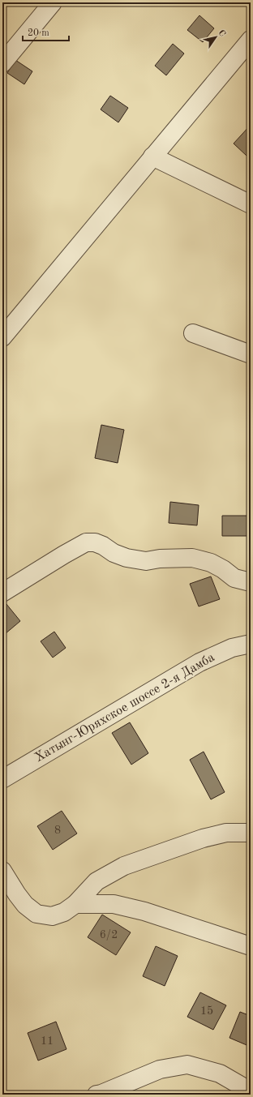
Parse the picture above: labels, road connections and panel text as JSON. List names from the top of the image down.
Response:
{
  "streets": {
    "street": ["Хатынг-Юряхское шоссе 2-я Дамба"]
  },
  "house_numbers": [
    "8",
    "6/2",
    "15",
    "11"
  ],
  "scale_bar": "20 m",
  "north": "top right"
}
